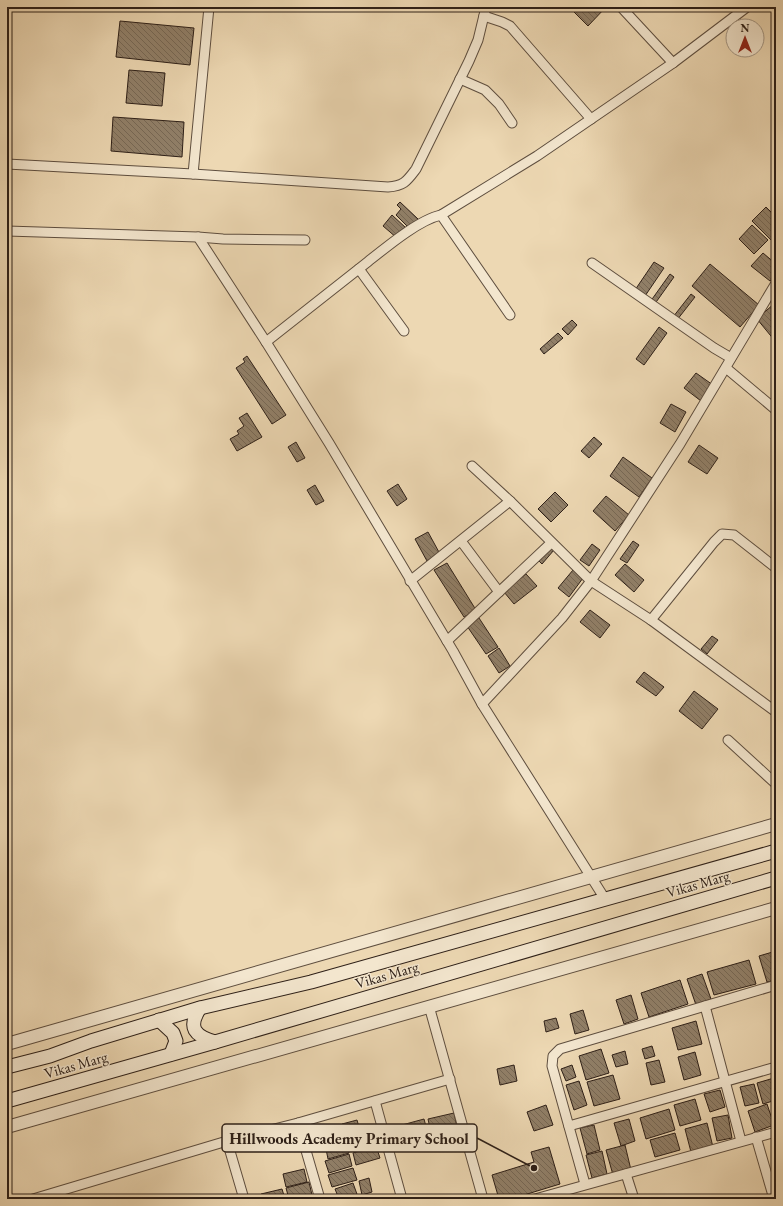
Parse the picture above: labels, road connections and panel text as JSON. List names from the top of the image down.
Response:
{
  "streets": {
    "main road": ["Vikas Marg"]
  },
  "places": ["Hillwoods Academy Primary School"],
  "north": "top"
}
